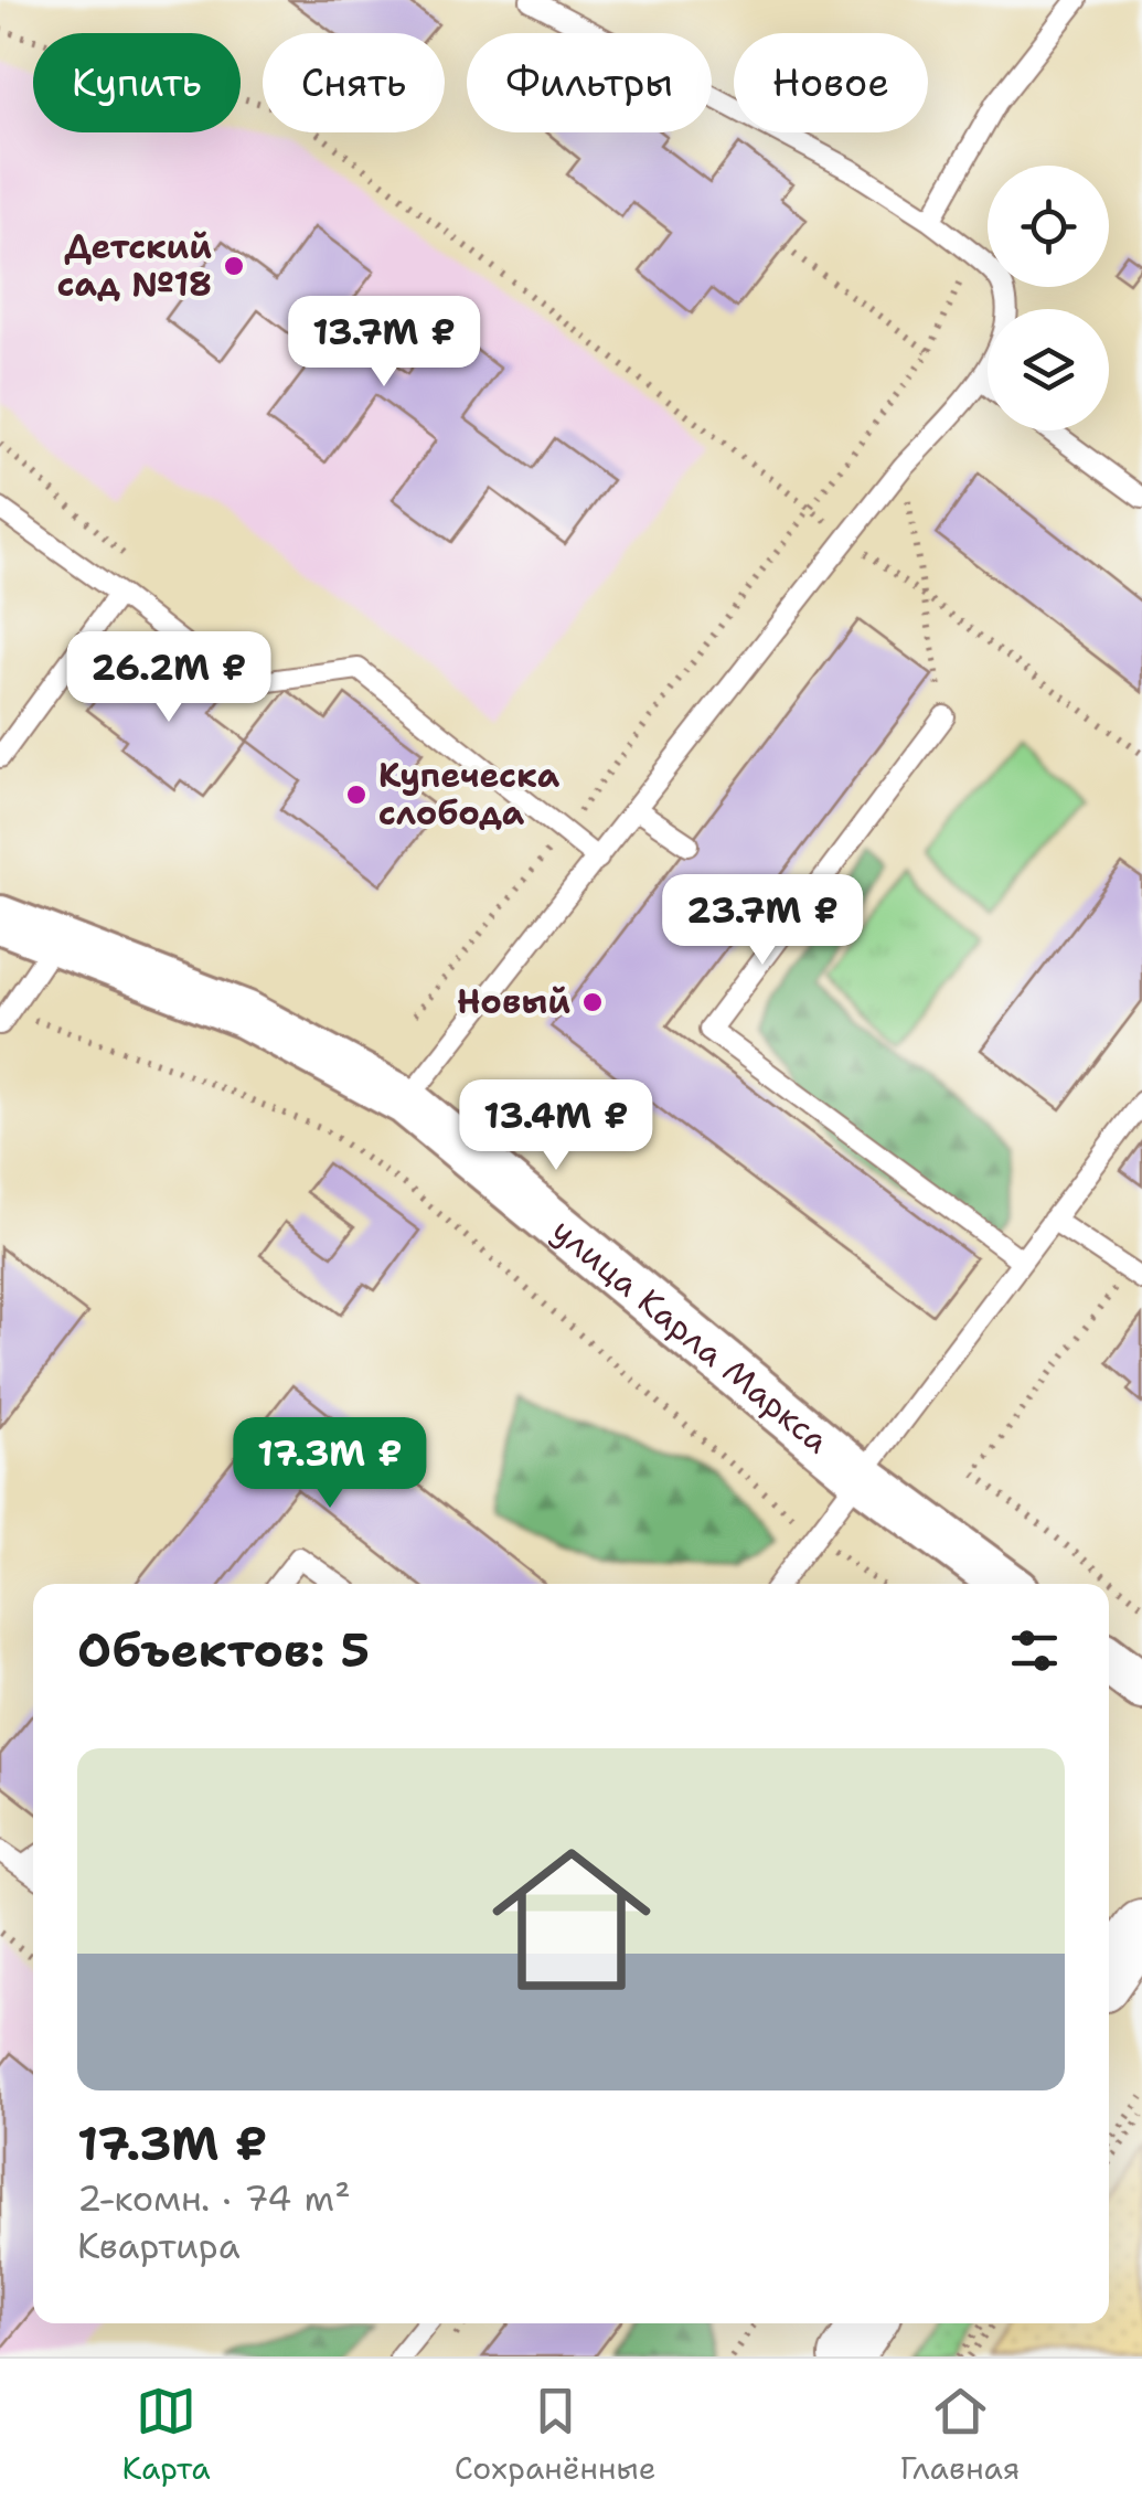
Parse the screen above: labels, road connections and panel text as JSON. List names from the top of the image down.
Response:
{
  "streets": {
    "street": ["улица Карла Маркса"]
  },
  "places": ["Детский сад №18", "Купеческа слобода", "Новый"],
  "page": {
    "chip": [
      "Купить",
      "Снять",
      "Фильтры",
      "Новое"
    ],
    "price": [
      "13.7M ₽",
      "26.2M ₽",
      "23.7M ₽",
      "13.4M ₽",
      "17.3M ₽"
    ],
    "heading": "Объектов: 5",
    "list": [
      {
        "name": "17.3M ₽",
        "note": "2-комн. · 74 m² · Квартира"
      }
    ],
    "tabs": ["Карта", "Сохранённые", "Главная"]
  }
}
